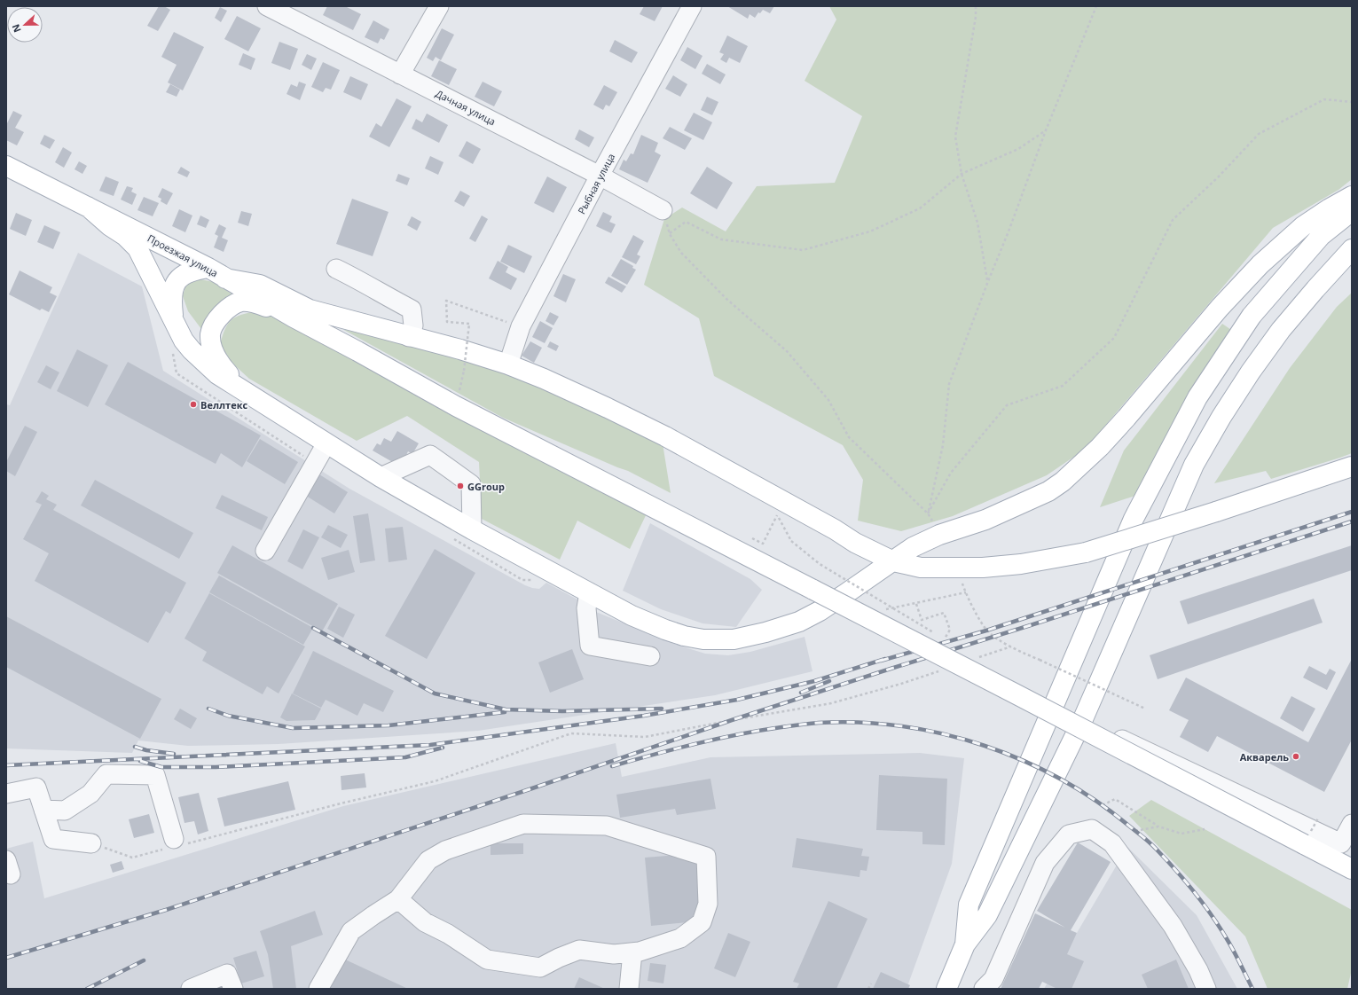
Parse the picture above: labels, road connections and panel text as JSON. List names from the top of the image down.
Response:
{
  "streets": {
    "main road": ["Проезжая улица"],
    "street": ["Дачная улица", "Рыбная улица"]
  },
  "crossings": [
    ["Дачная улица", "Рыбная улица"]
  ],
  "places": ["Веллтекс", "GGroup", "Акварель"],
  "north": "left"
}
